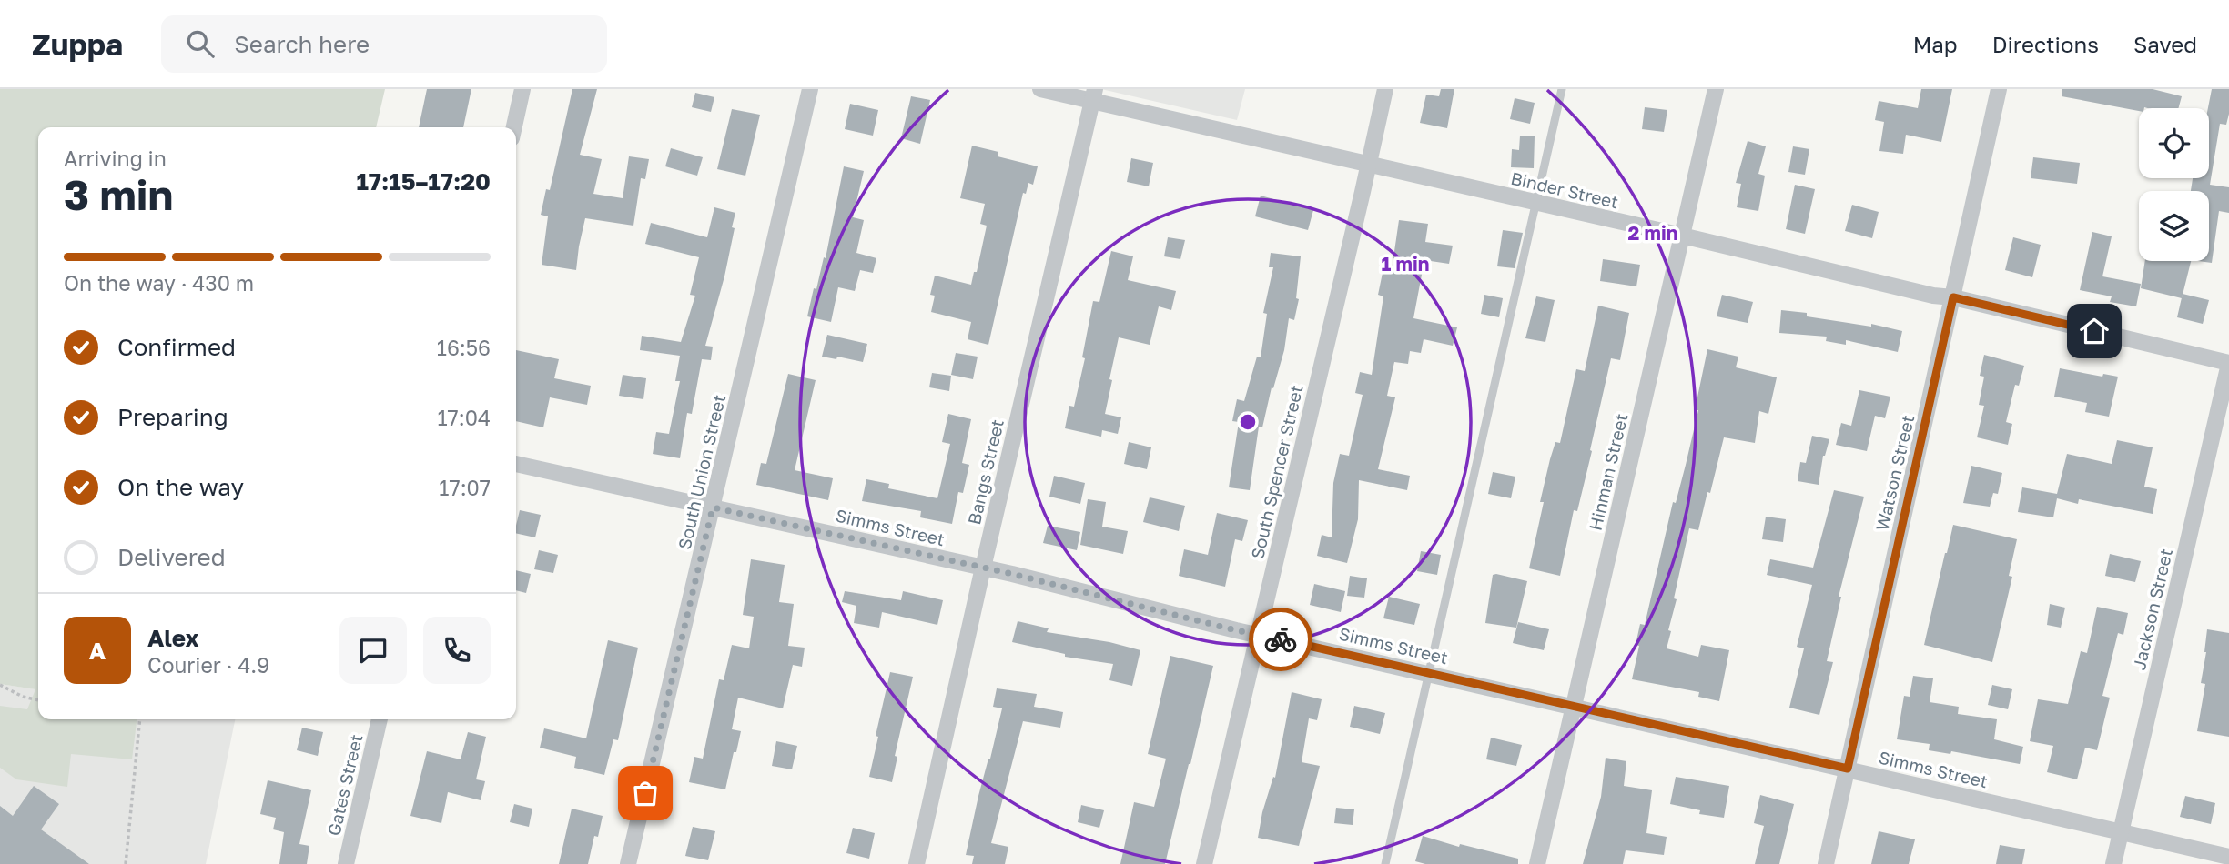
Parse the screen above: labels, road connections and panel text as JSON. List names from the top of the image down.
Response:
{
  "streets": {
    "street": [
      "Binder Street",
      "South Union Street",
      "Bangs Street",
      "South Spencer Street",
      "Hinman Street",
      "Watson Street",
      "Simms Street",
      "Jackson Street",
      "Gates Street"
    ]
  },
  "crossings": [
    ["Binder Street", "Bangs Street"],
    ["Binder Street", "South Spencer Street"],
    ["Binder Street", "Hinman Street"],
    ["Binder Street", "Watson Street"],
    ["Binder Street", "Jackson Street"],
    ["South Union Street", "Simms Street"],
    ["Bangs Street", "Simms Street"],
    ["South Spencer Street", "Simms Street"],
    ["Hinman Street", "Simms Street"],
    ["Watson Street", "Simms Street"],
    ["Simms Street", "Jackson Street"]
  ],
  "page": {
    "header": "Zuppa",
    "search": "Search here",
    "nav": ["Map", "Directions", "Saved"],
    "heading": ["3 min", "Arriving in", "17:15–17:20"],
    "panel": ["Alex", "Courier · 4.9"],
    "bar": "On the way · 430 m",
    "list": [
      ["Confirmed", "16:56"],
      ["Preparing", "17:04"],
      ["On the way", "17:07"],
      "Delivered"
    ],
    "round": "A"
  },
  "rings": ["2 min", "1 min"]
}
